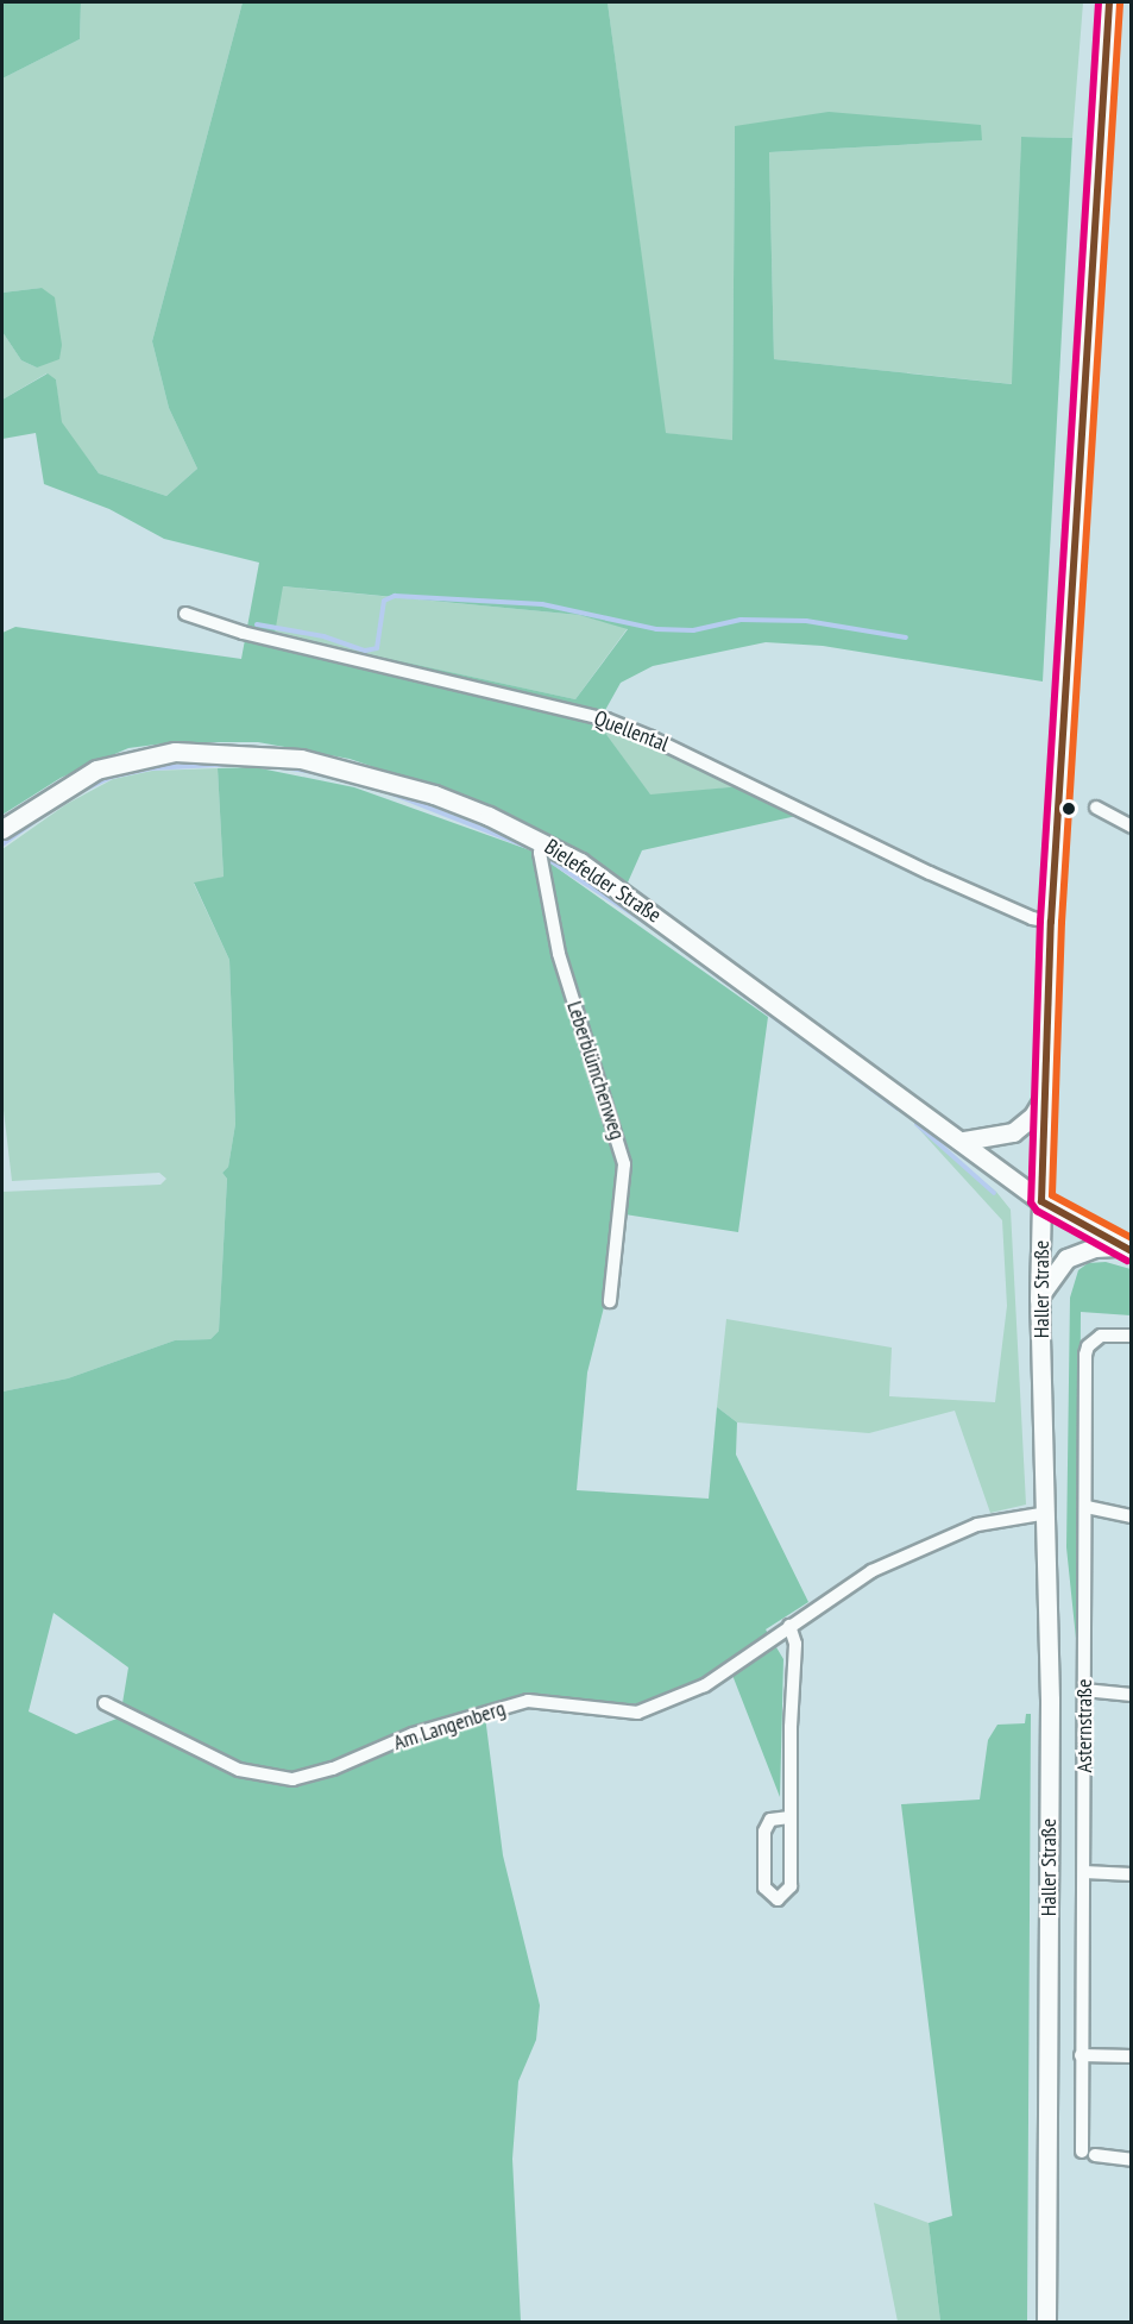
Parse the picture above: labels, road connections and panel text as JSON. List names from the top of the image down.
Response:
{
  "streets": {
    "main road": ["Bielefelder Straße", "Haller Straße"],
    "street": [
      "Quellental",
      "Leberblümchenweg",
      "Am Langenberg",
      "Asternstraße"
    ]
  },
  "crossings": [
    ["Quellental", "Haller Straße"],
    ["Bielefelder Straße", "Leberblümchenweg"],
    ["Bielefelder Straße", "Haller Straße"],
    ["Haller Straße", "Am Langenberg"]
  ]
}
